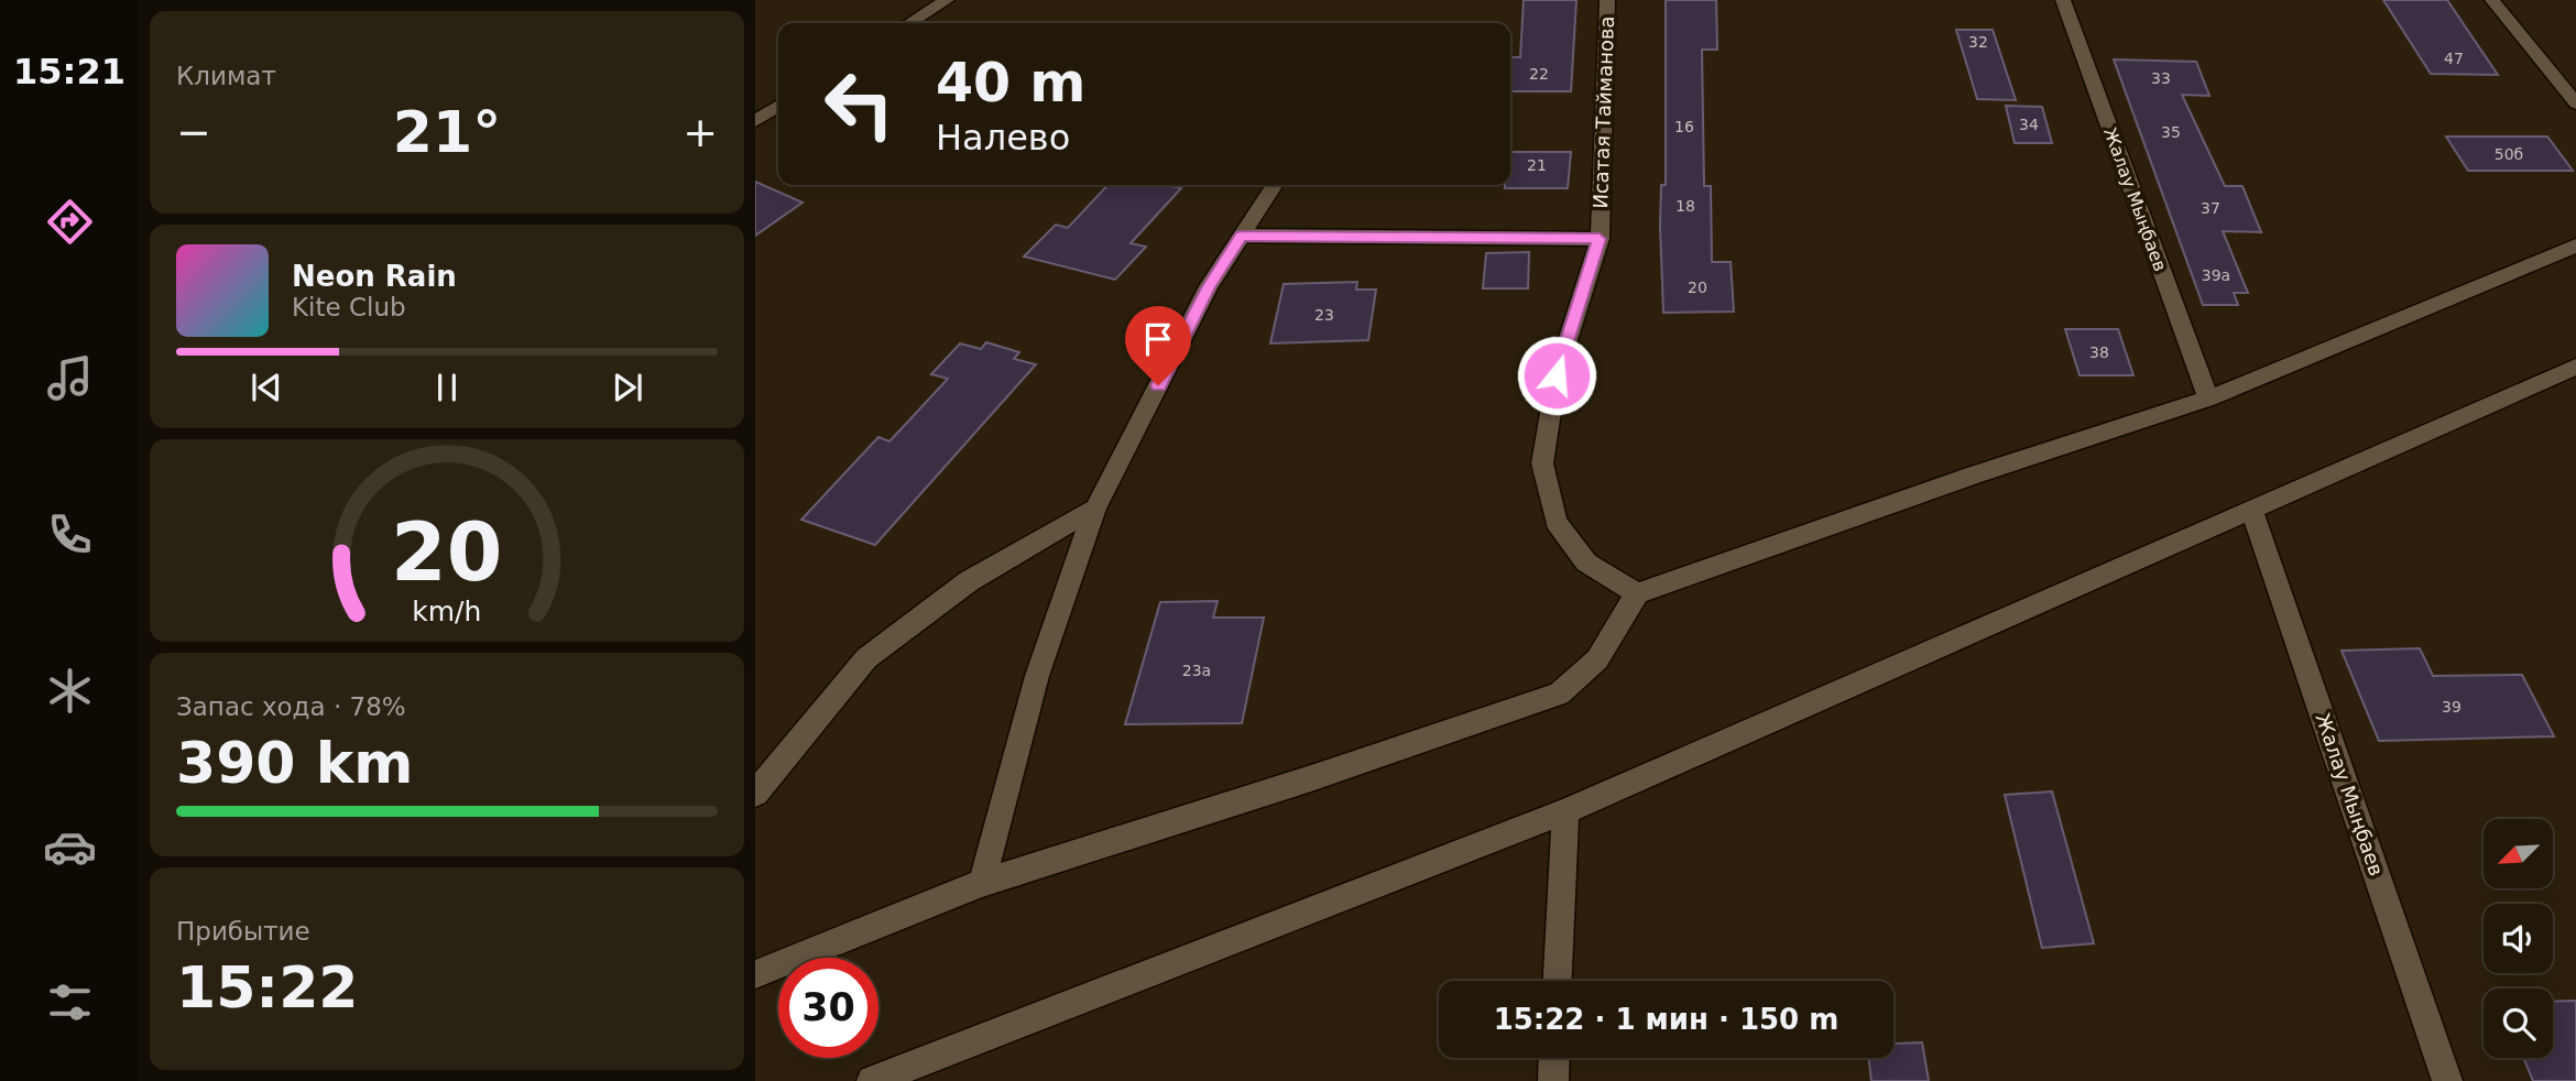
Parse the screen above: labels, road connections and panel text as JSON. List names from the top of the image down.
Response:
{
  "streets": {
    "street": ["Исатая Тайманова", "Жалау Мыңбаев"]
  },
  "house_numbers": [
    "32",
    "47",
    "22",
    "33",
    "34",
    "16",
    "35",
    "50б",
    "21",
    "18",
    "37",
    "39а",
    "20",
    "23",
    "38",
    "23а",
    "39"
  ],
  "north": "bottom left",
  "page": {
    "tabs": "15:21",
    "tile": [
      "Климат",
      ["Запас хода · 78%", "390 km"],
      ["Прибытие", "15:22"]
    ],
    "turn": ["40 m", "Налево"],
    "heat": ["−", "21°", "+"],
    "song": ["Neon Rain", "Kite Club"],
    "limit": "30",
    "trip": "15:22 · 1 мин · 150 m",
    "gauge": ["20", "km/h"]
  }
}
